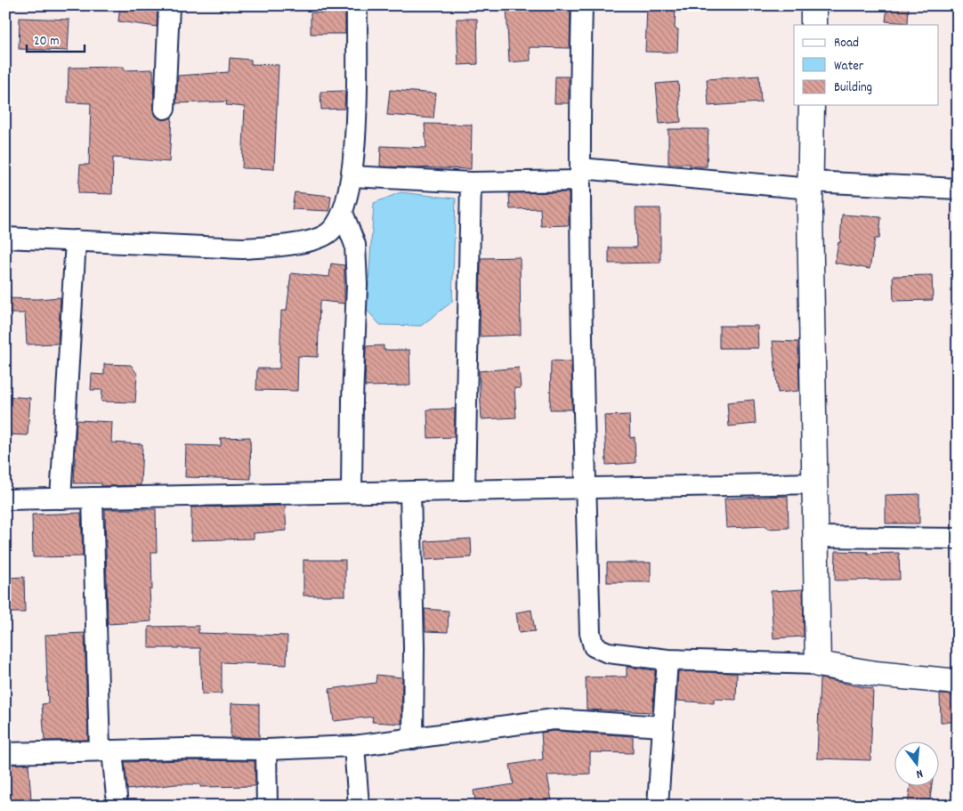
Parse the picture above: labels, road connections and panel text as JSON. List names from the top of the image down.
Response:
{
  "legend": ["Road", "Water", "Building"],
  "scale_bar": "20 m",
  "north": "bottom"
}
